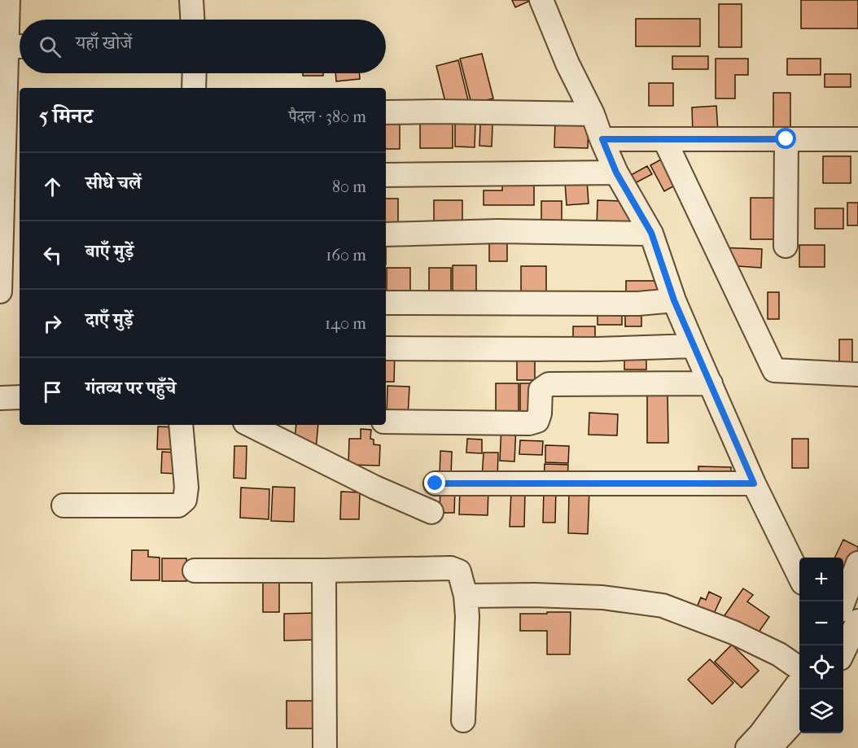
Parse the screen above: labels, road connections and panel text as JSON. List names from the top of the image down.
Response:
{
  "page": {
    "search": "यहाँ खोजें",
    "heading": ["5 मिनट", "पैदल · 380 m"],
    "list": [
      ["सीधे चलें", "80 m"],
      ["बाएँ मुड़ें", "160 m"],
      ["दाएँ मुड़ें", "140 m"],
      "गंतव्य पर पहुँचे"
    ],
    "map_buttons": ["+", "−"]
  }
}
